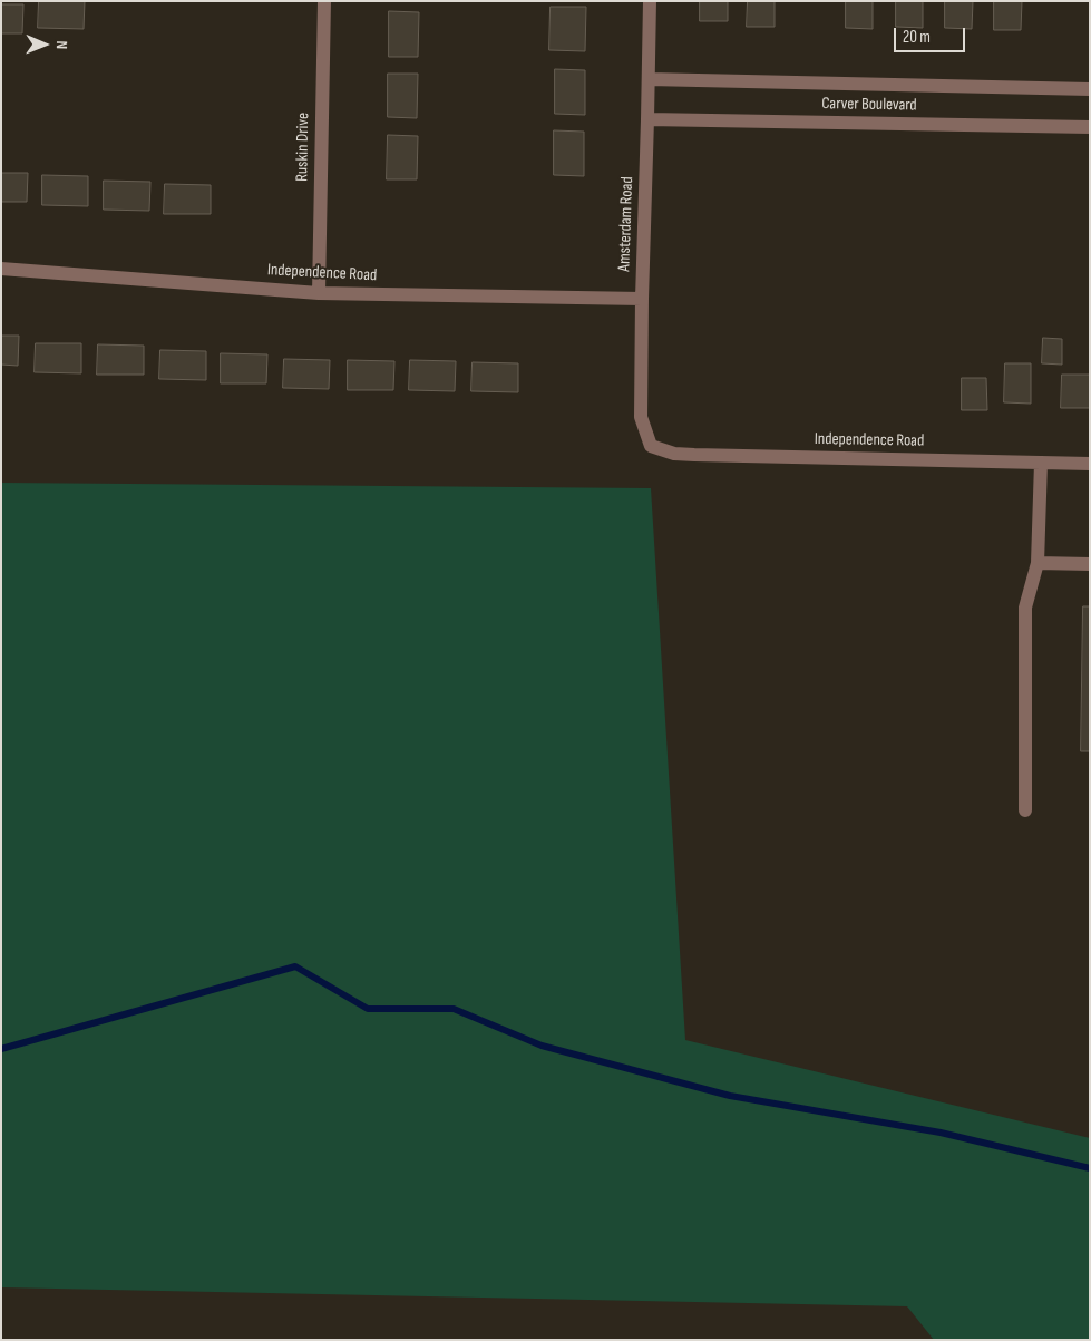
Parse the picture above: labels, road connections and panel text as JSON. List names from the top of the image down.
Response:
{
  "streets": {
    "street": [
      "Carver Boulevard",
      "Ruskin Drive",
      "Amsterdam Road",
      "Independence Road"
    ]
  },
  "crossings": [
    ["Carver Boulevard", "Amsterdam Road"],
    ["Ruskin Drive", "Independence Road"],
    ["Amsterdam Road", "Independence Road"]
  ],
  "scale_bar": "20 m",
  "north": "right"
}
